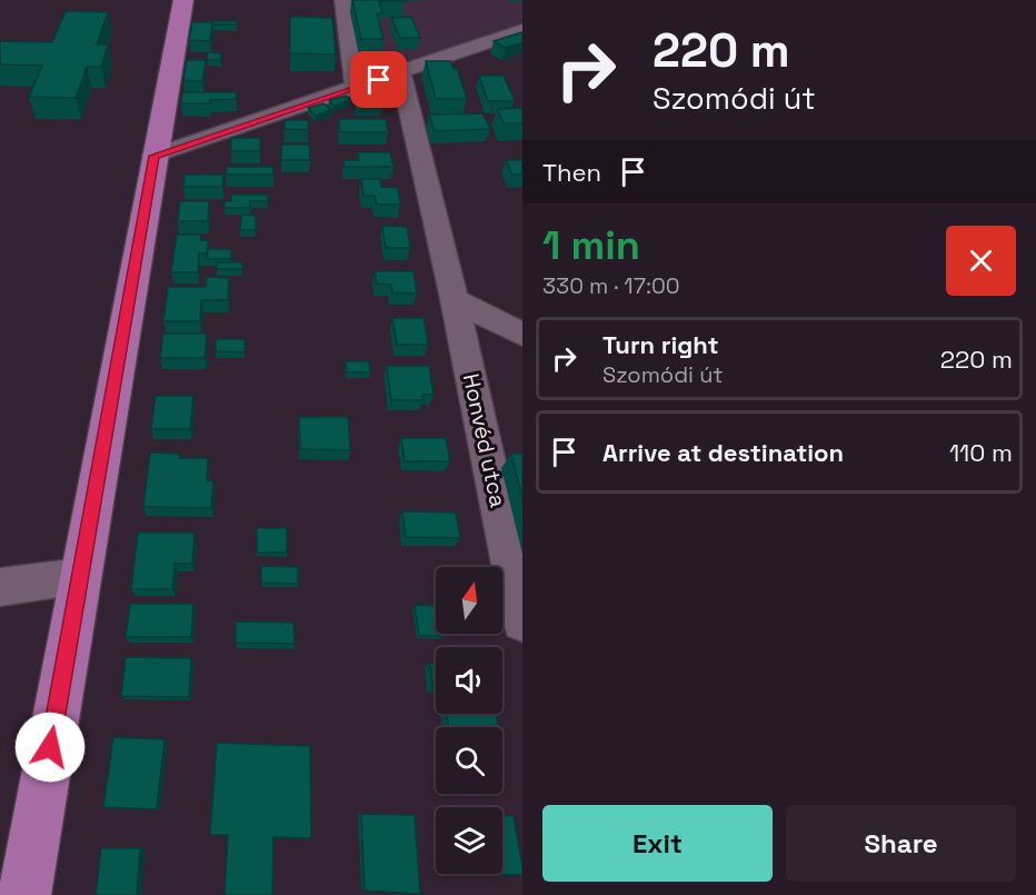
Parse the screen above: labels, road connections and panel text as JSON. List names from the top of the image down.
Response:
{
  "streets": {
    "street": ["Honvéd utca"]
  },
  "north": "top",
  "page": {
    "turn": ["220 m", "Szomódi út"],
    "then": "Then",
    "heading": ["1 min", "330 m · 17:00"],
    "list": [
      {
        "name": "Turn right",
        "note": "Szomódi út",
        "value": "220 m"
      },
      {
        "name": "Arrive at destination",
        "value": "110 m"
      }
    ],
    "buttons": ["Exit", "Share"]
  }
}
